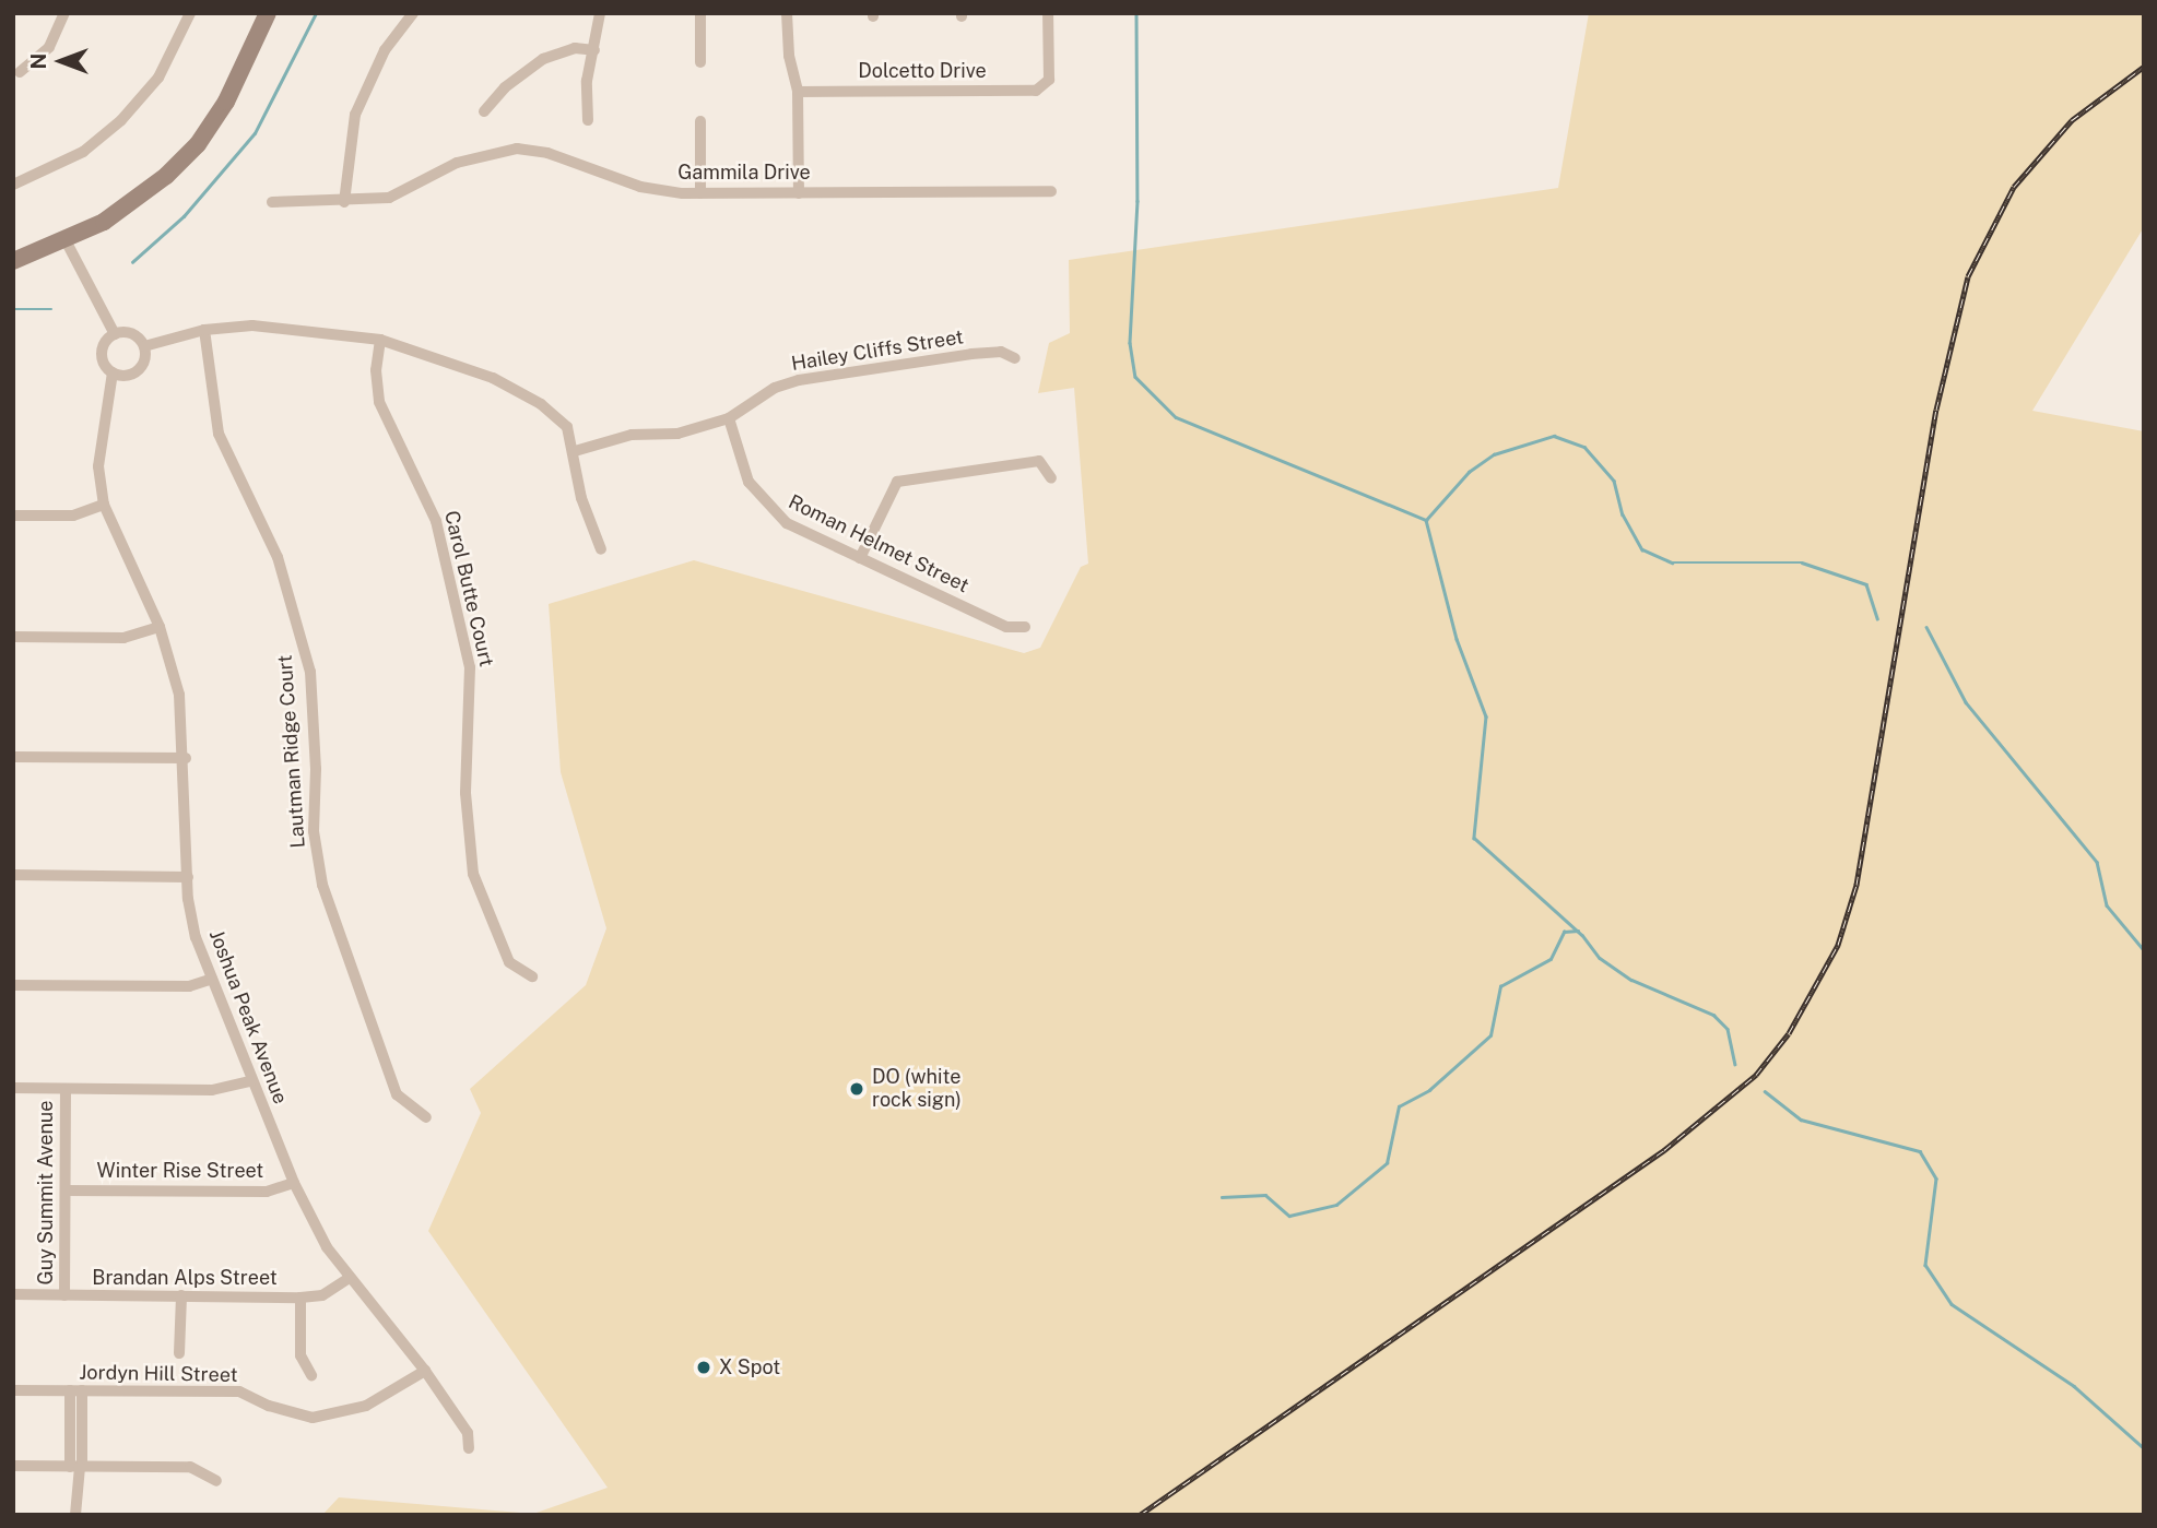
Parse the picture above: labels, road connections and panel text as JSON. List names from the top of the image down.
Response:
{
  "streets": {
    "street": [
      "Dolcetto Drive",
      "Gammila Drive",
      "Hailey Cliffs Street",
      "Roman Helmet Street",
      "Carol Butte Court",
      "Lautman Ridge Court",
      "Joshua Peak Avenue",
      "Winter Rise Street",
      "Guy Summit Avenue",
      "Brandan Alps Street",
      "Jordyn Hill Street"
    ]
  },
  "crossings": [
    ["Hailey Cliffs Street", "Roman Helmet Street"],
    ["Joshua Peak Avenue", "Winter Rise Street"],
    ["Joshua Peak Avenue", "Brandan Alps Street"],
    ["Joshua Peak Avenue", "Jordyn Hill Street"],
    ["Winter Rise Street", "Guy Summit Avenue"],
    ["Guy Summit Avenue", "Brandan Alps Street"]
  ],
  "places": ["DO (white rock sign)", "X Spot"],
  "north": "left"
}
